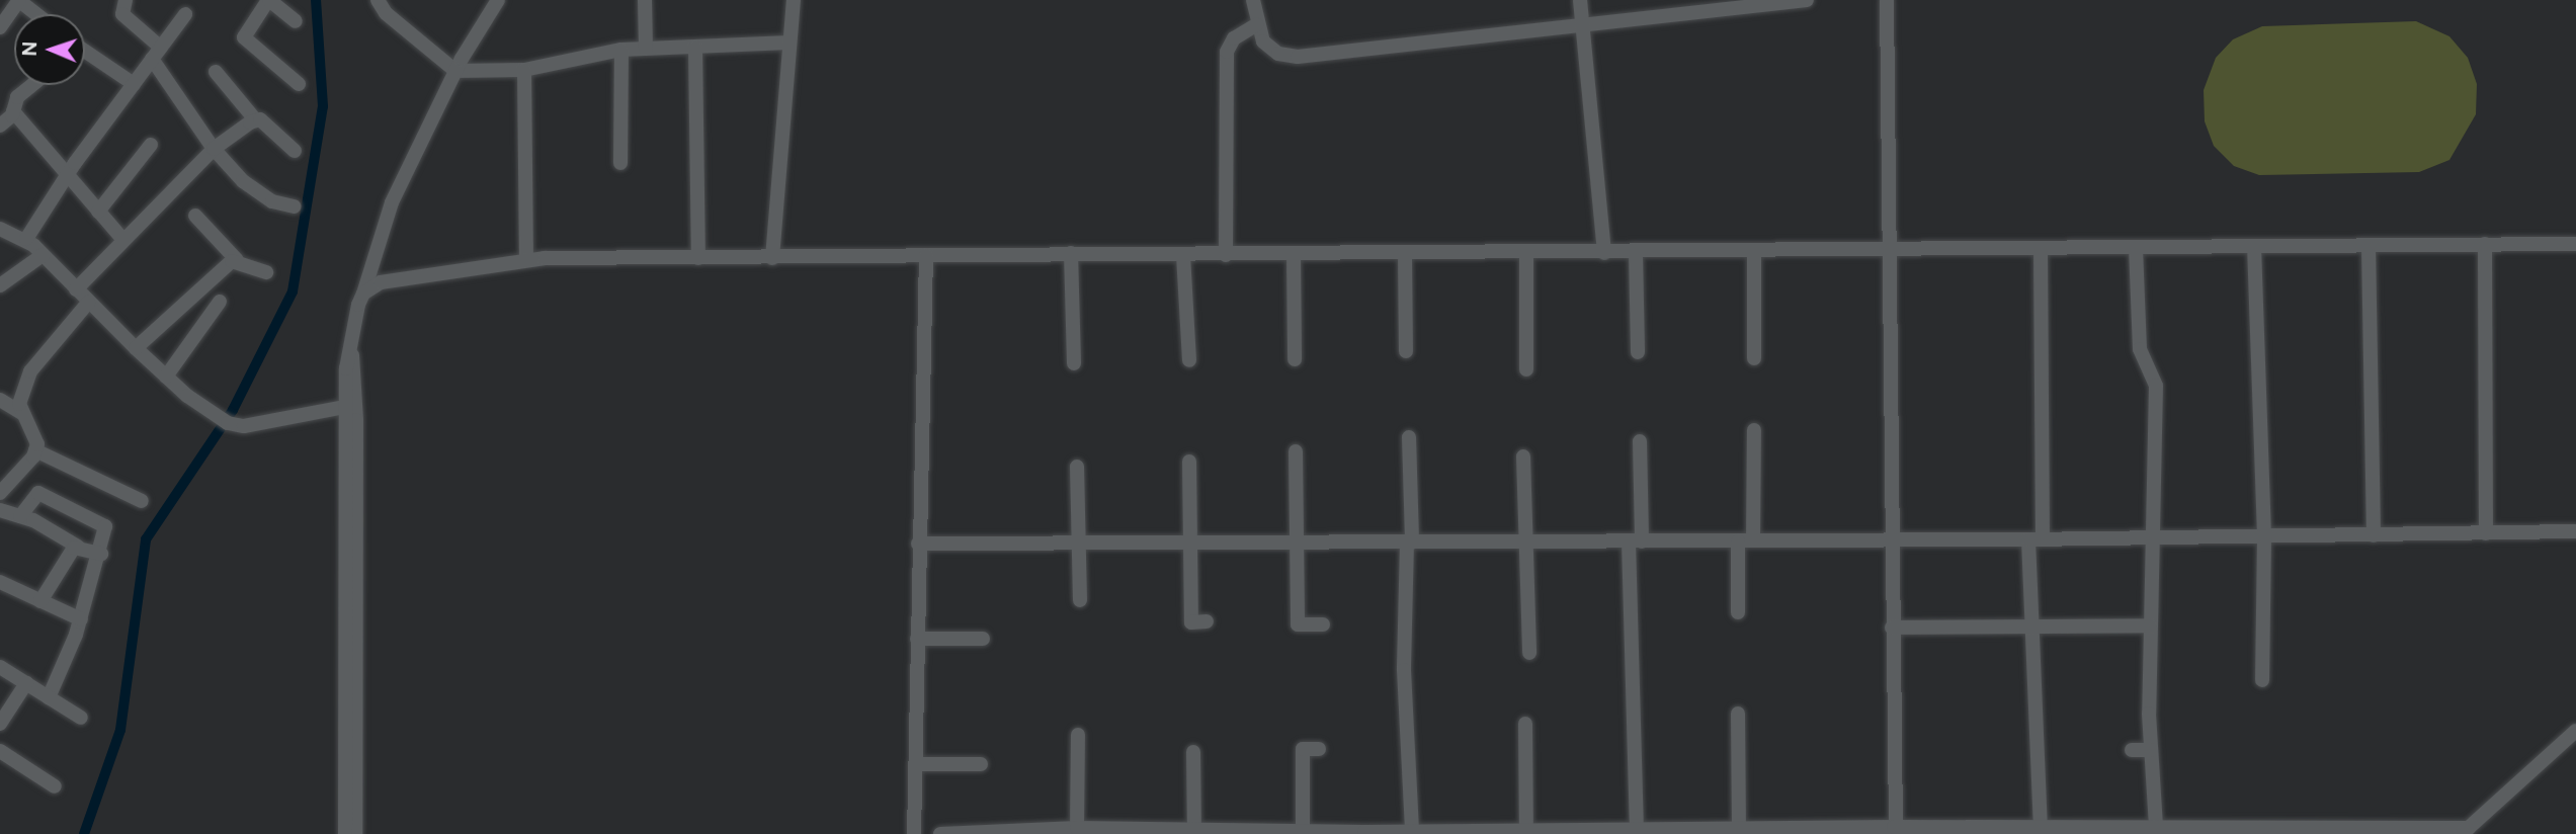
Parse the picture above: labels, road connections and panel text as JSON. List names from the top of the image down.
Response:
{
  "north": "left"
}
